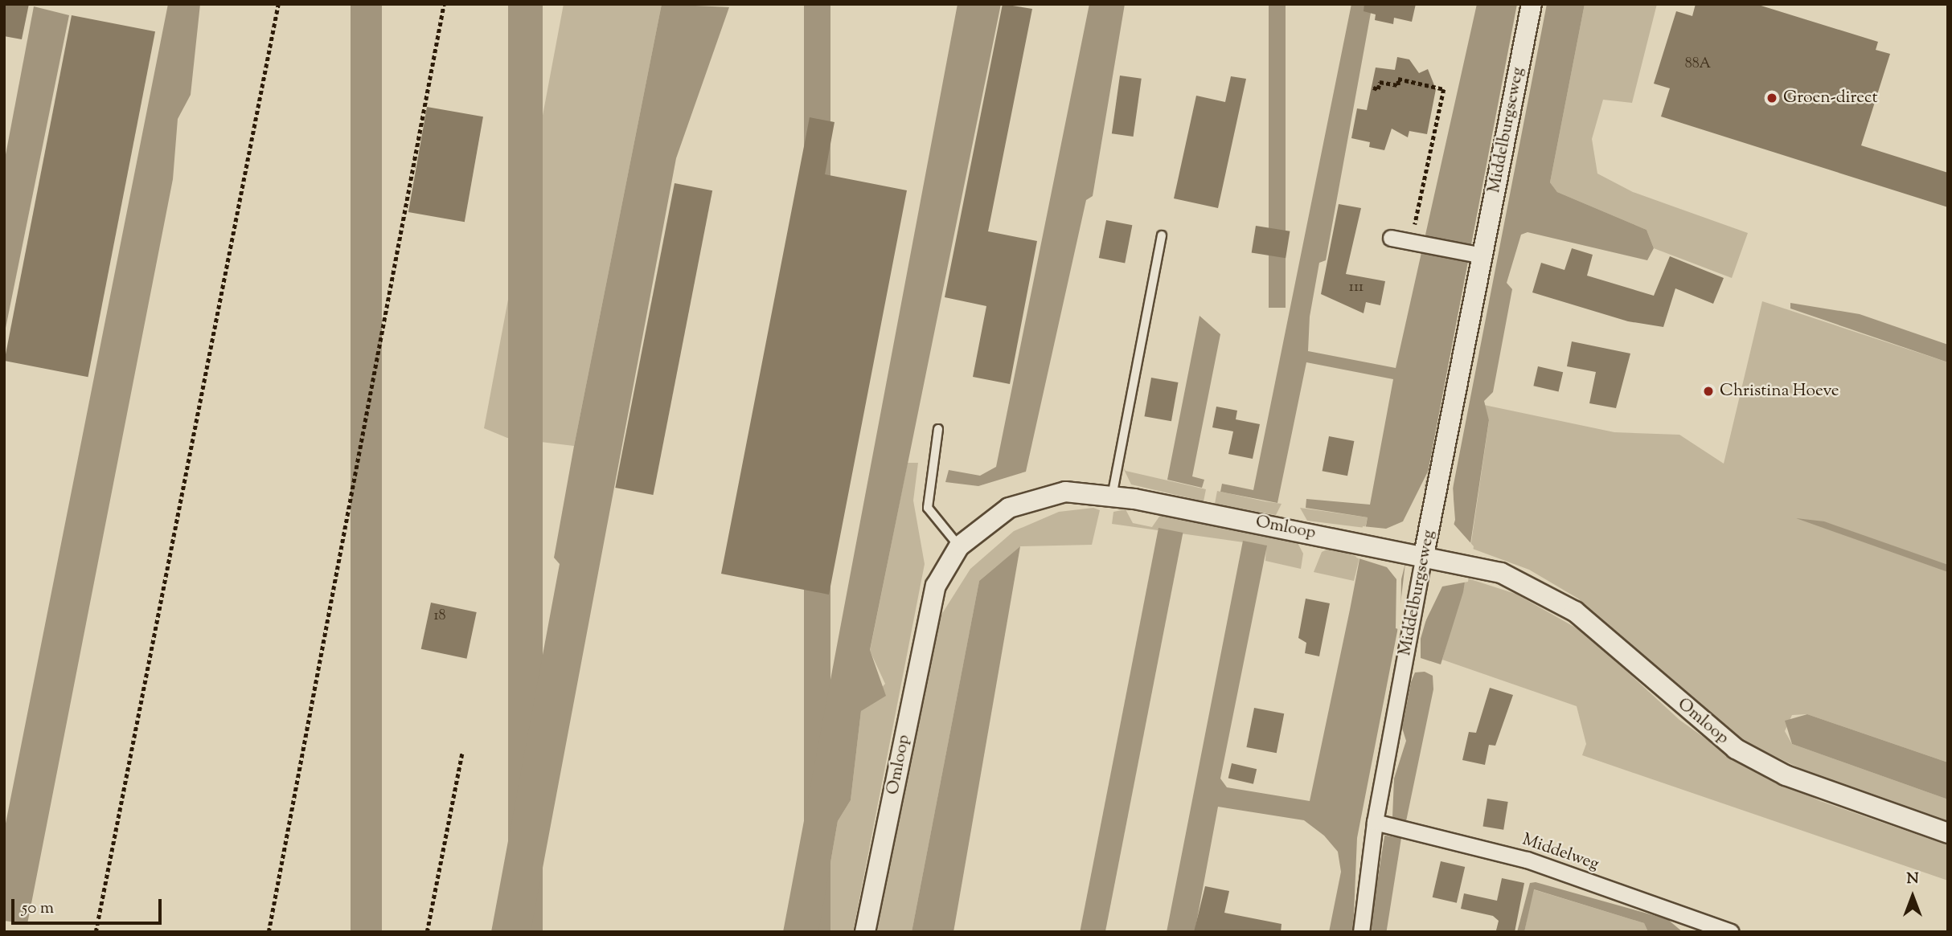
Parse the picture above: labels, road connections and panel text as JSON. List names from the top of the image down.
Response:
{
  "streets": {
    "street": ["Middelburgseweg", "Omloop", "Middelweg"]
  },
  "crossings": [
    ["Middelburgseweg", "Omloop"],
    ["Middelburgseweg", "Middelweg"]
  ],
  "places": ["Groen-direct", "Christina Hoeve"],
  "house_numbers": ["88A", "111", "18"],
  "scale_bar": "50 m",
  "north": "top"
}
